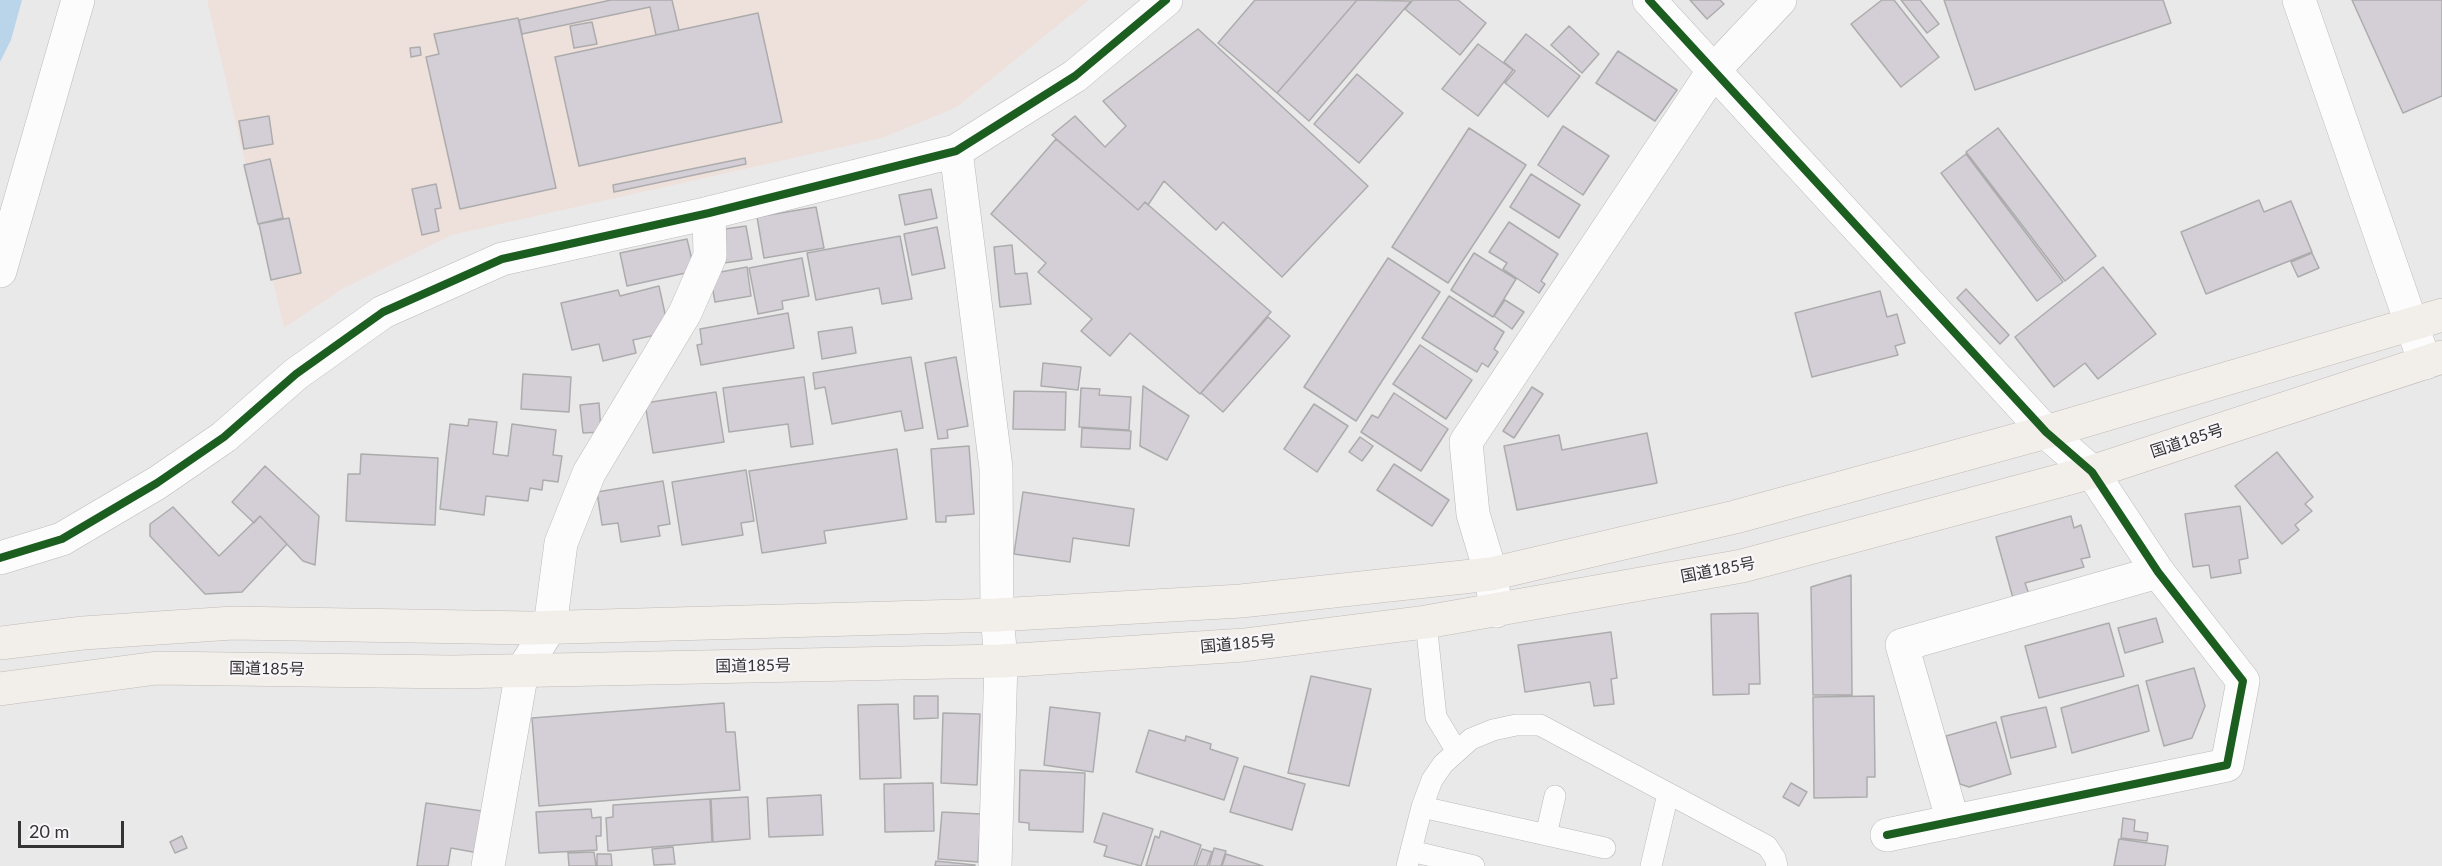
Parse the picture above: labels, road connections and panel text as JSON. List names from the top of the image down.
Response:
{
  "streets": {
    "highway": ["国道185号"]
  },
  "scale_bar": "20 m"
}
